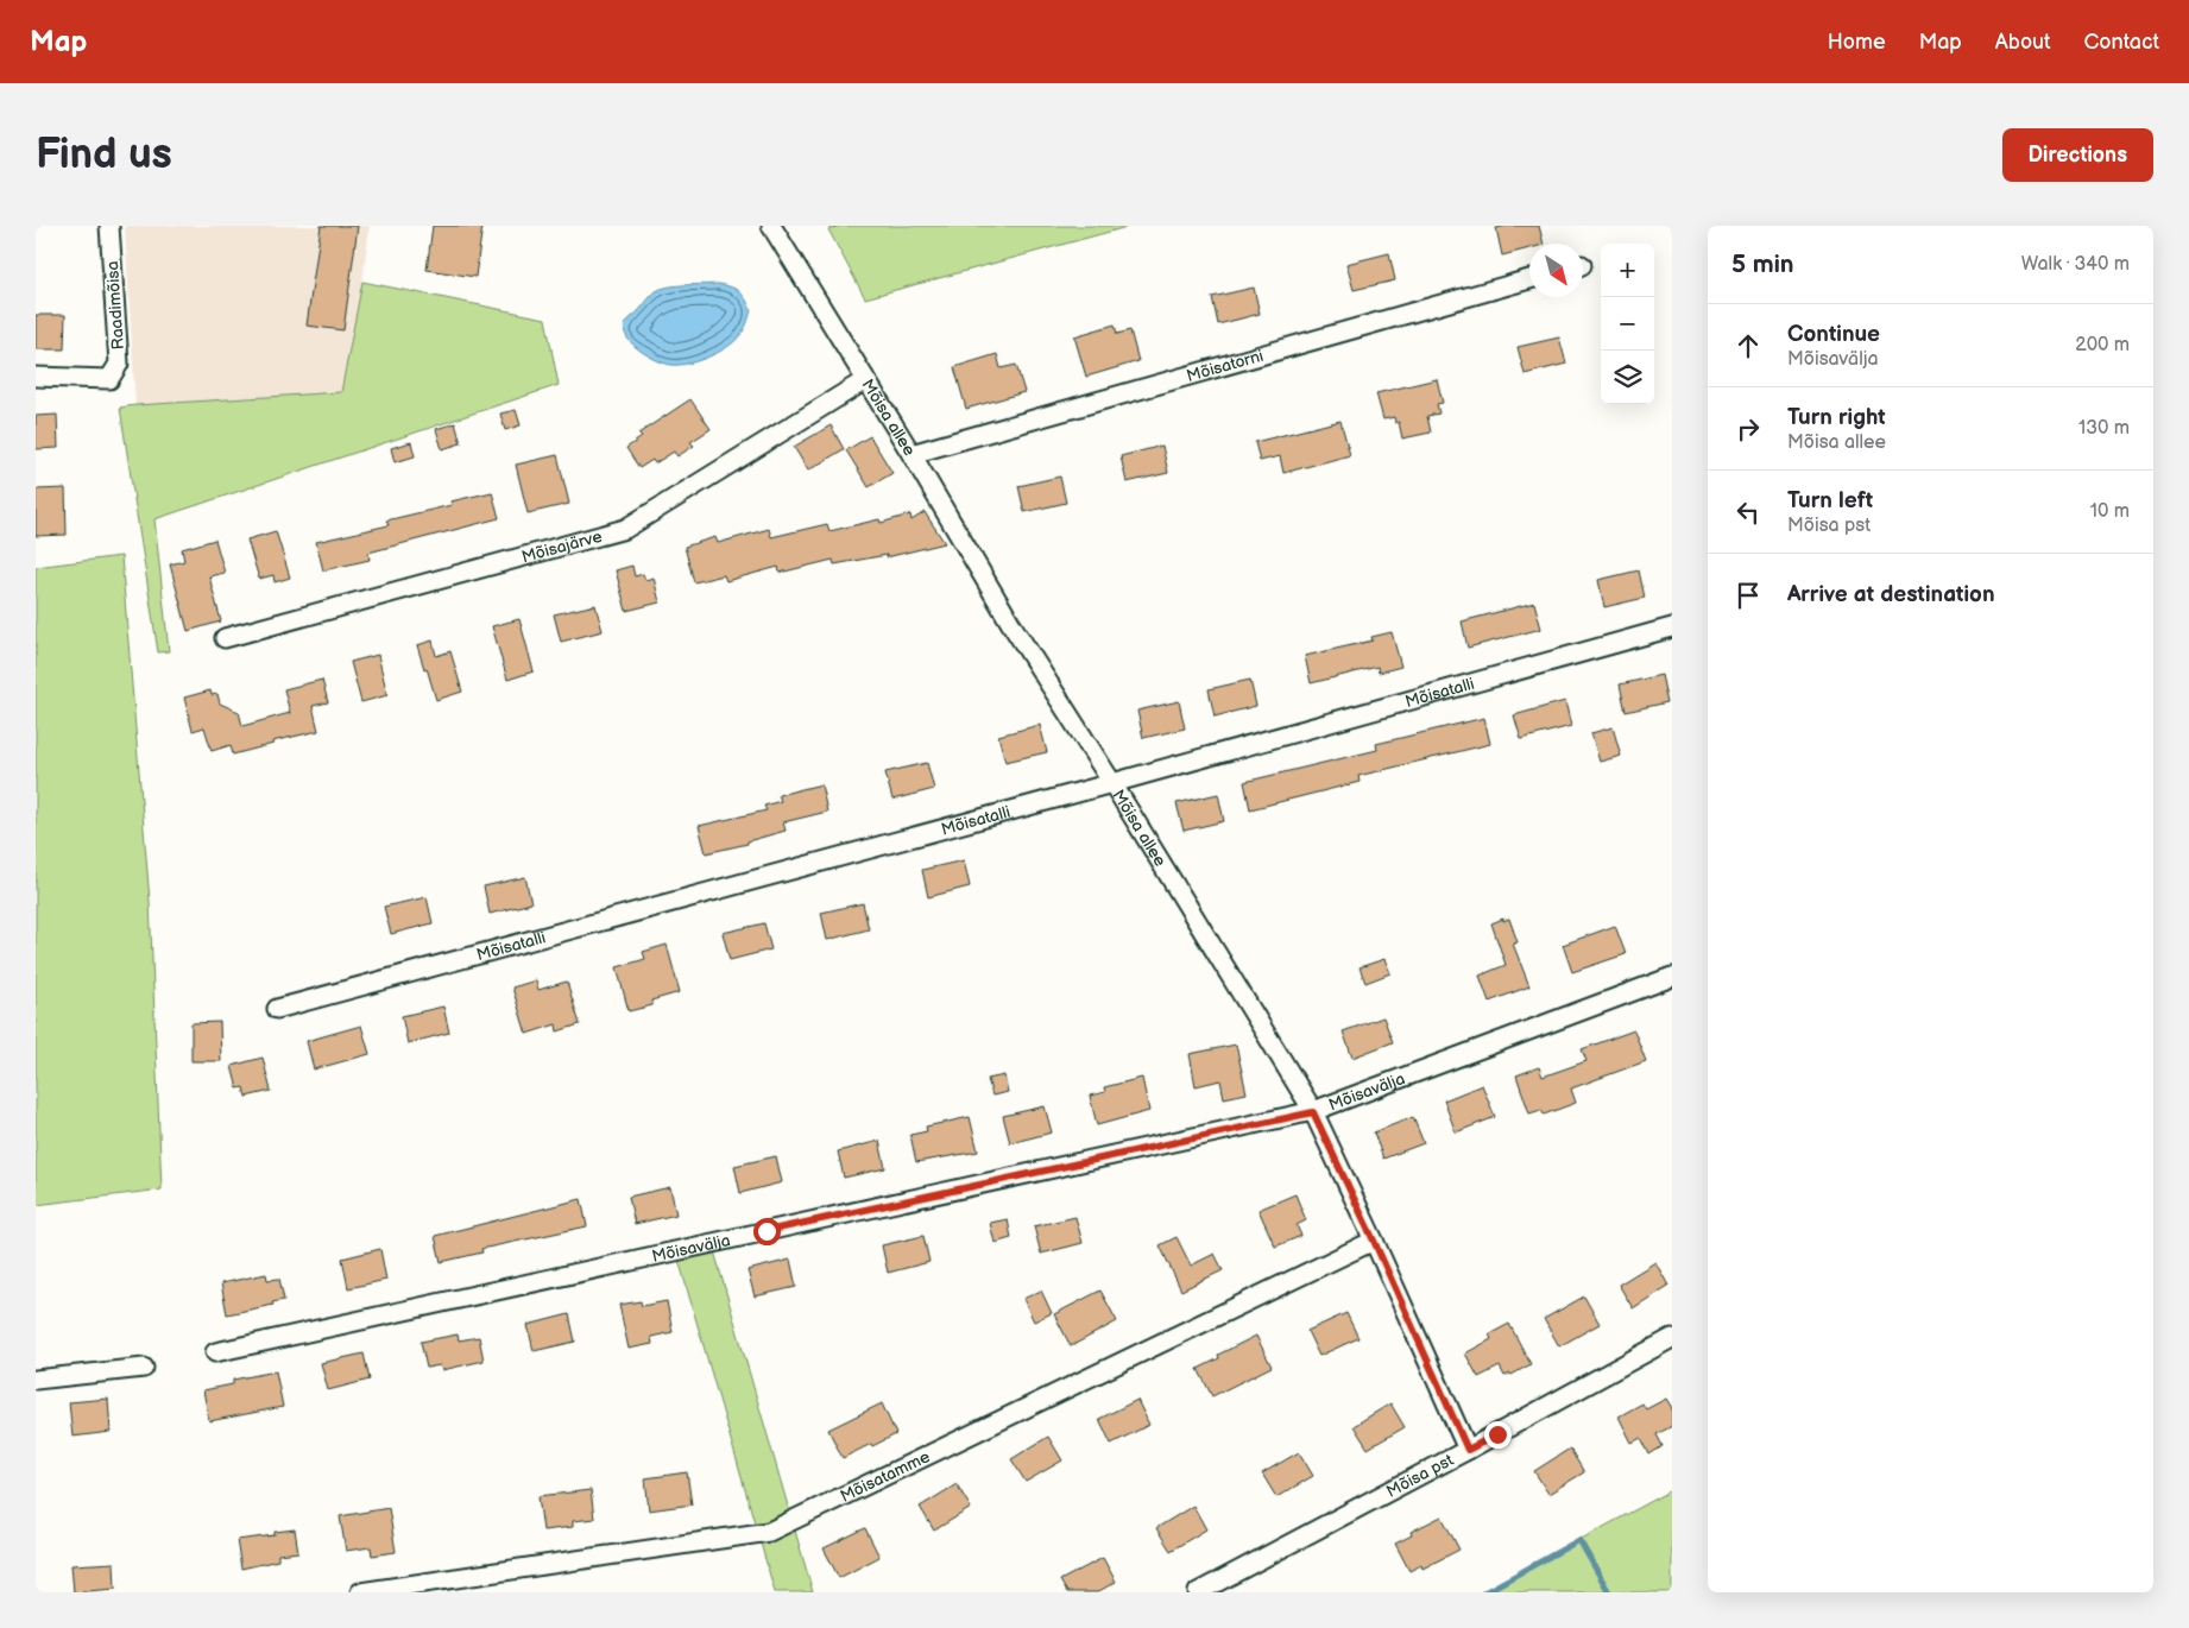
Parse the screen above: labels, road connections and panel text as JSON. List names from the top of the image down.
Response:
{
  "streets": {
    "street": [
      "Raadimõisa",
      "Mõisatorni",
      "Mõisa allee",
      "Mõisajärve",
      "Mõisatalli",
      "Mõisavälja",
      "Mõisatamme",
      "Mõisa pst"
    ]
  },
  "crossings": [
    ["Mõisatorni", "Mõisa allee"],
    ["Mõisa allee", "Mõisajärve"],
    ["Mõisa allee", "Mõisatalli"],
    ["Mõisa allee", "Mõisavälja"],
    ["Mõisa allee", "Mõisatamme"],
    ["Mõisa allee", "Mõisa pst"]
  ],
  "north": "bottom right",
  "page": {
    "header": "Map",
    "nav": [
      "Home",
      "Map",
      "About",
      "Contact"
    ],
    "buttons": "Directions",
    "title": "Find us",
    "heading": ["5 min", "Walk · 340 m"],
    "map_buttons": ["+", "−"],
    "list": [
      ["Continue", "Mõisavälja", "200 m"],
      ["Turn right", "Mõisa allee", "130 m"],
      ["Turn left", "Mõisa pst", "10 m"],
      "Arrive at destination"
    ]
  }
}
